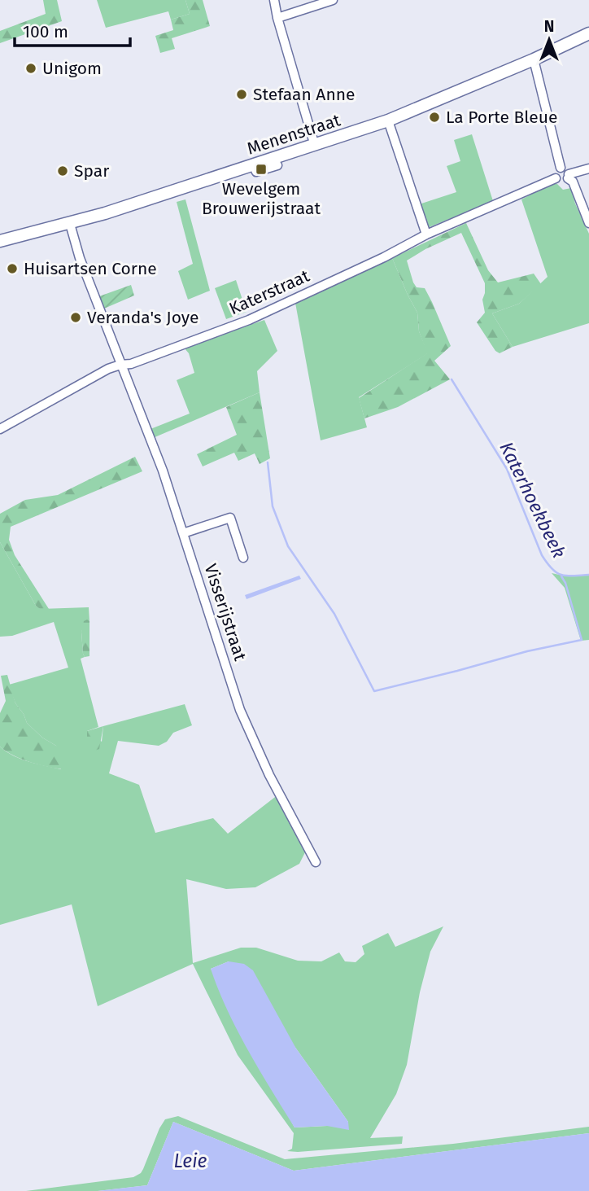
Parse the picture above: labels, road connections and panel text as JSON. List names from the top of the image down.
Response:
{
  "streets": {
    "main road": ["Menenstraat"],
    "street": ["Katerstraat", "Visserijstraat"]
  },
  "crossings": [
    ["Menenstraat", "Visserijstraat"],
    ["Katerstraat", "Visserijstraat"]
  ],
  "water": ["Katerhoekbeek", "Leie"],
  "places": {
    "other": [
      "Unigom",
      "Stefaan Anne",
      "La Porte Bleue",
      "Spar",
      "Huisartsen Corne",
      "Veranda's Joye"
    ],
    "transit": ["Wevelgem Brouwerijstraat"]
  },
  "scale_bar": "100 m",
  "north": "top"
}
